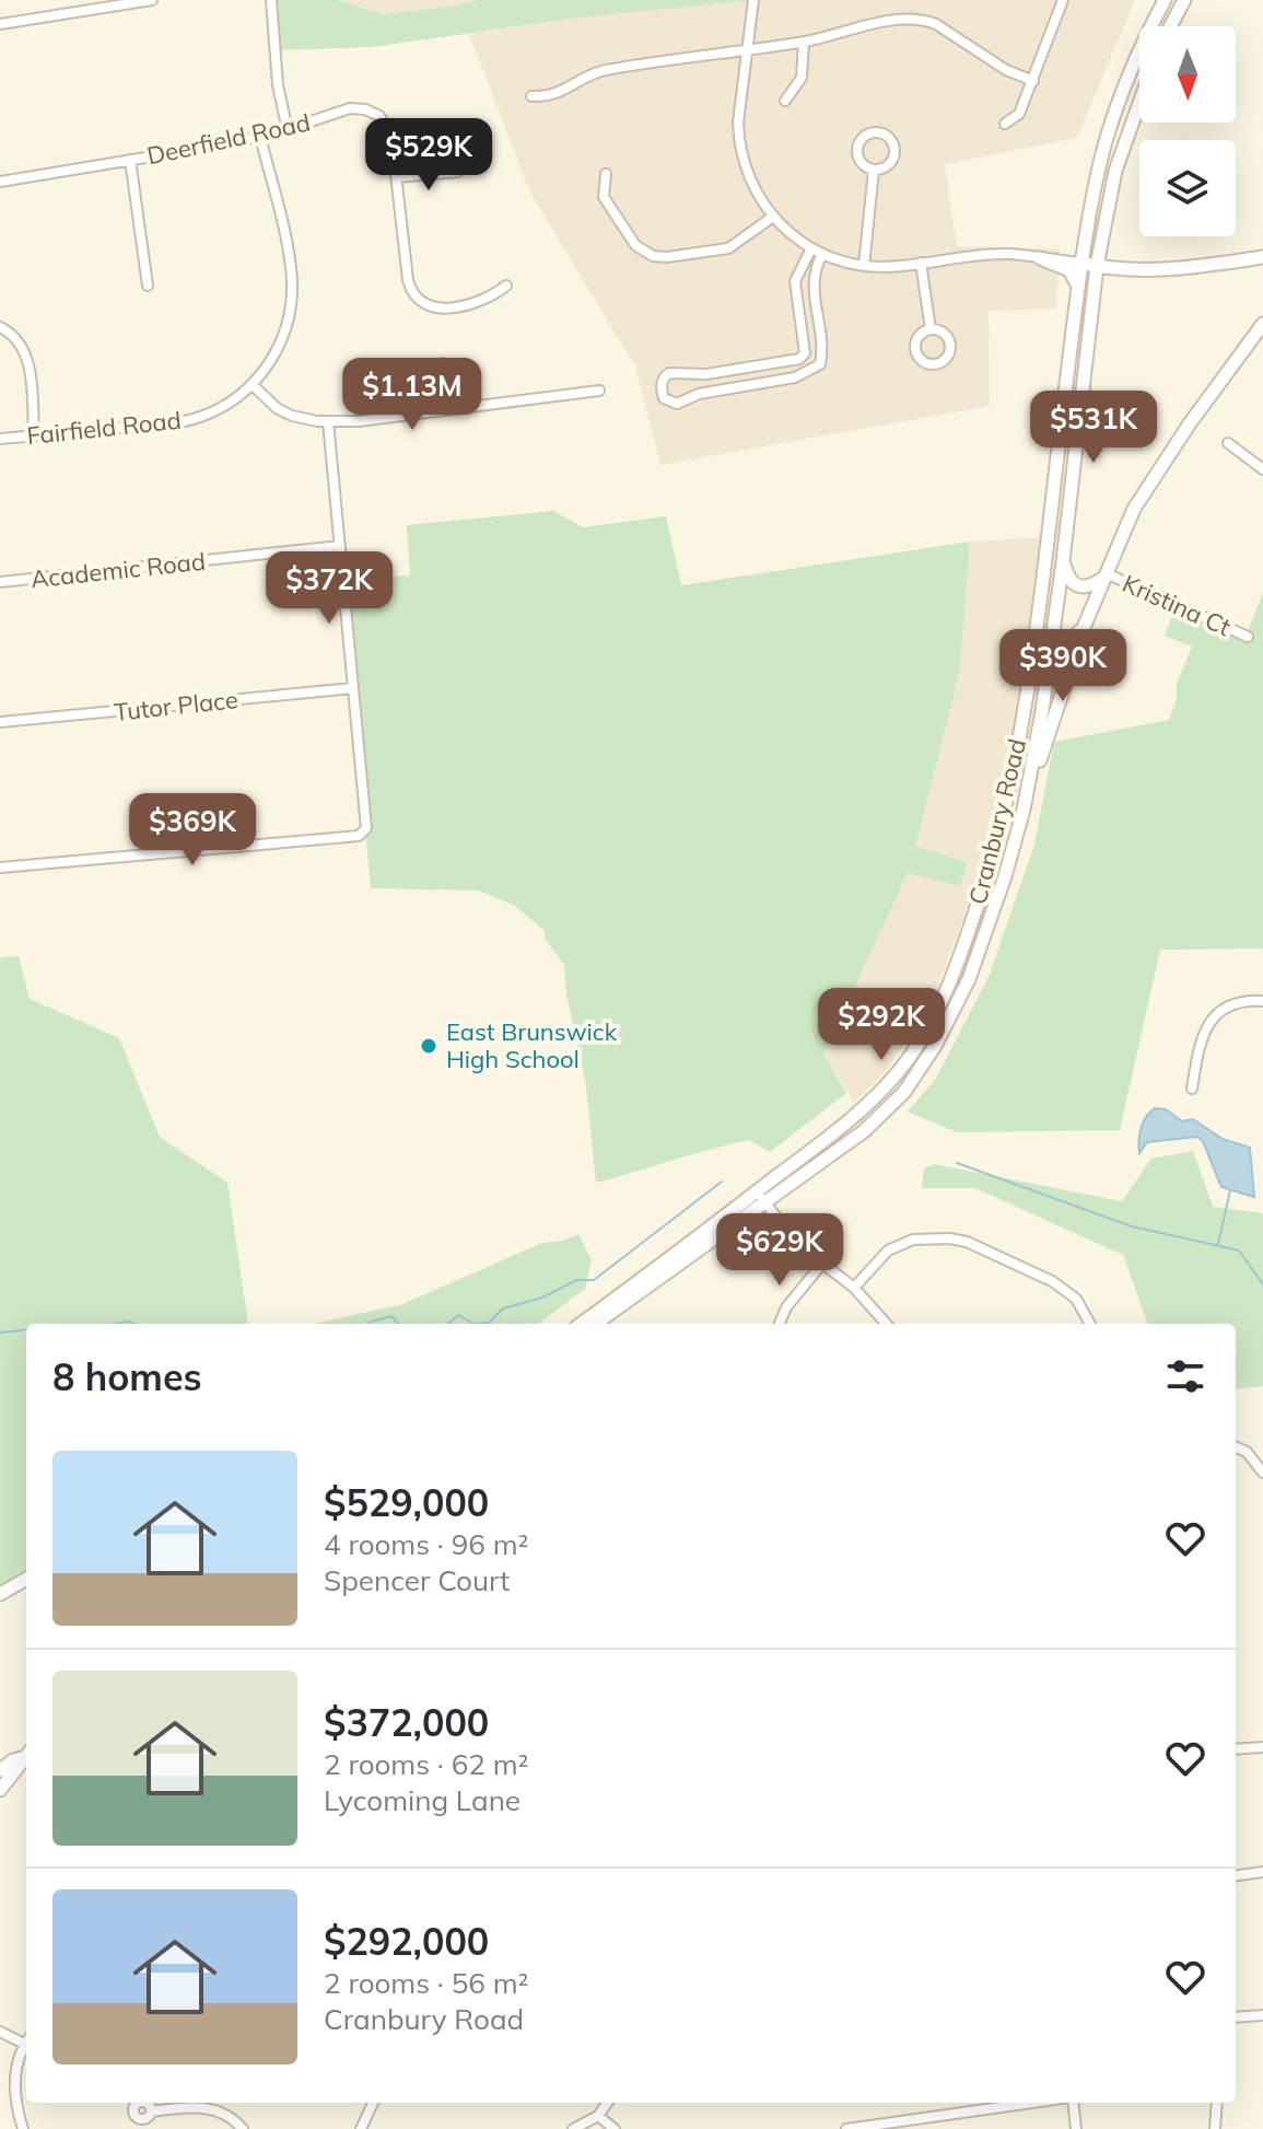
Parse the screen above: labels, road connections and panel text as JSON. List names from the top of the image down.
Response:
{
  "streets": {
    "main road": ["Cranbury Road"],
    "street": [
      "Deerfield Road",
      "Fairfield Road",
      "Academic Road",
      "Kristina Ct",
      "Tutor Place"
    ]
  },
  "crossings": [
    ["Deerfield Road", "Fairfield Road"]
  ],
  "places": ["East Brunswick High School"],
  "north": "bottom",
  "page": {
    "price": [
      "$529K",
      "$1.13M",
      "$531K",
      "$372K",
      "$390K",
      "$369K",
      "$292K",
      "$629K"
    ],
    "heading": "8 homes",
    "list": [
      {
        "name": "$529,000",
        "note": "4 rooms · 96 m² · Spencer Court"
      },
      {
        "name": "$372,000",
        "note": "2 rooms · 62 m² · Lycoming Lane"
      },
      {
        "name": "$292,000",
        "note": "2 rooms · 56 m² · Cranbury Road"
      }
    ]
  }
}
